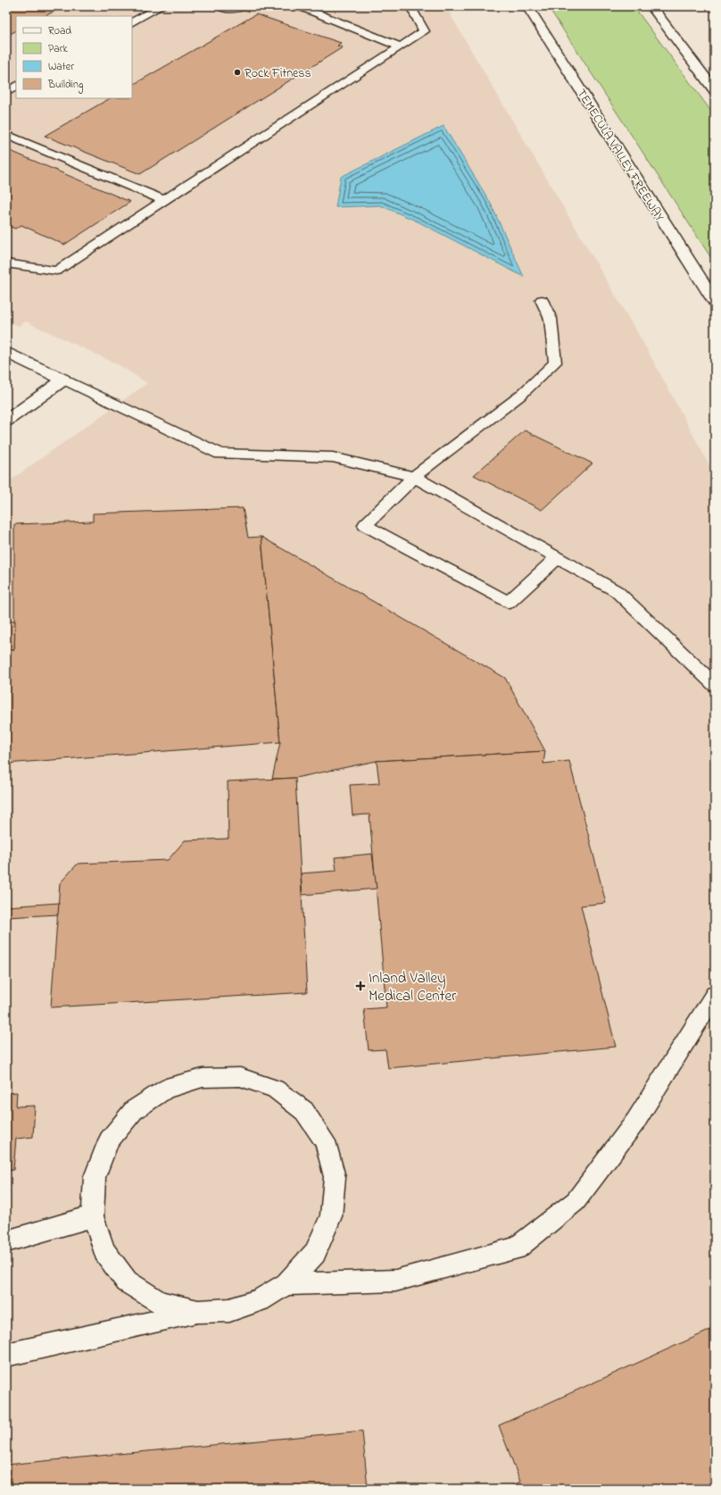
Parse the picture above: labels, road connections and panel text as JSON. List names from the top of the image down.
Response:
{
  "streets": {
    "main road": ["TEMECULA VALLEY FREEWAY"]
  },
  "places": {
    "other": ["Rock Fitness"],
    "health": ["Inland Valley Medical Center"]
  },
  "legend": [
    "Road",
    "Park",
    "Water",
    "Building"
  ]
}
